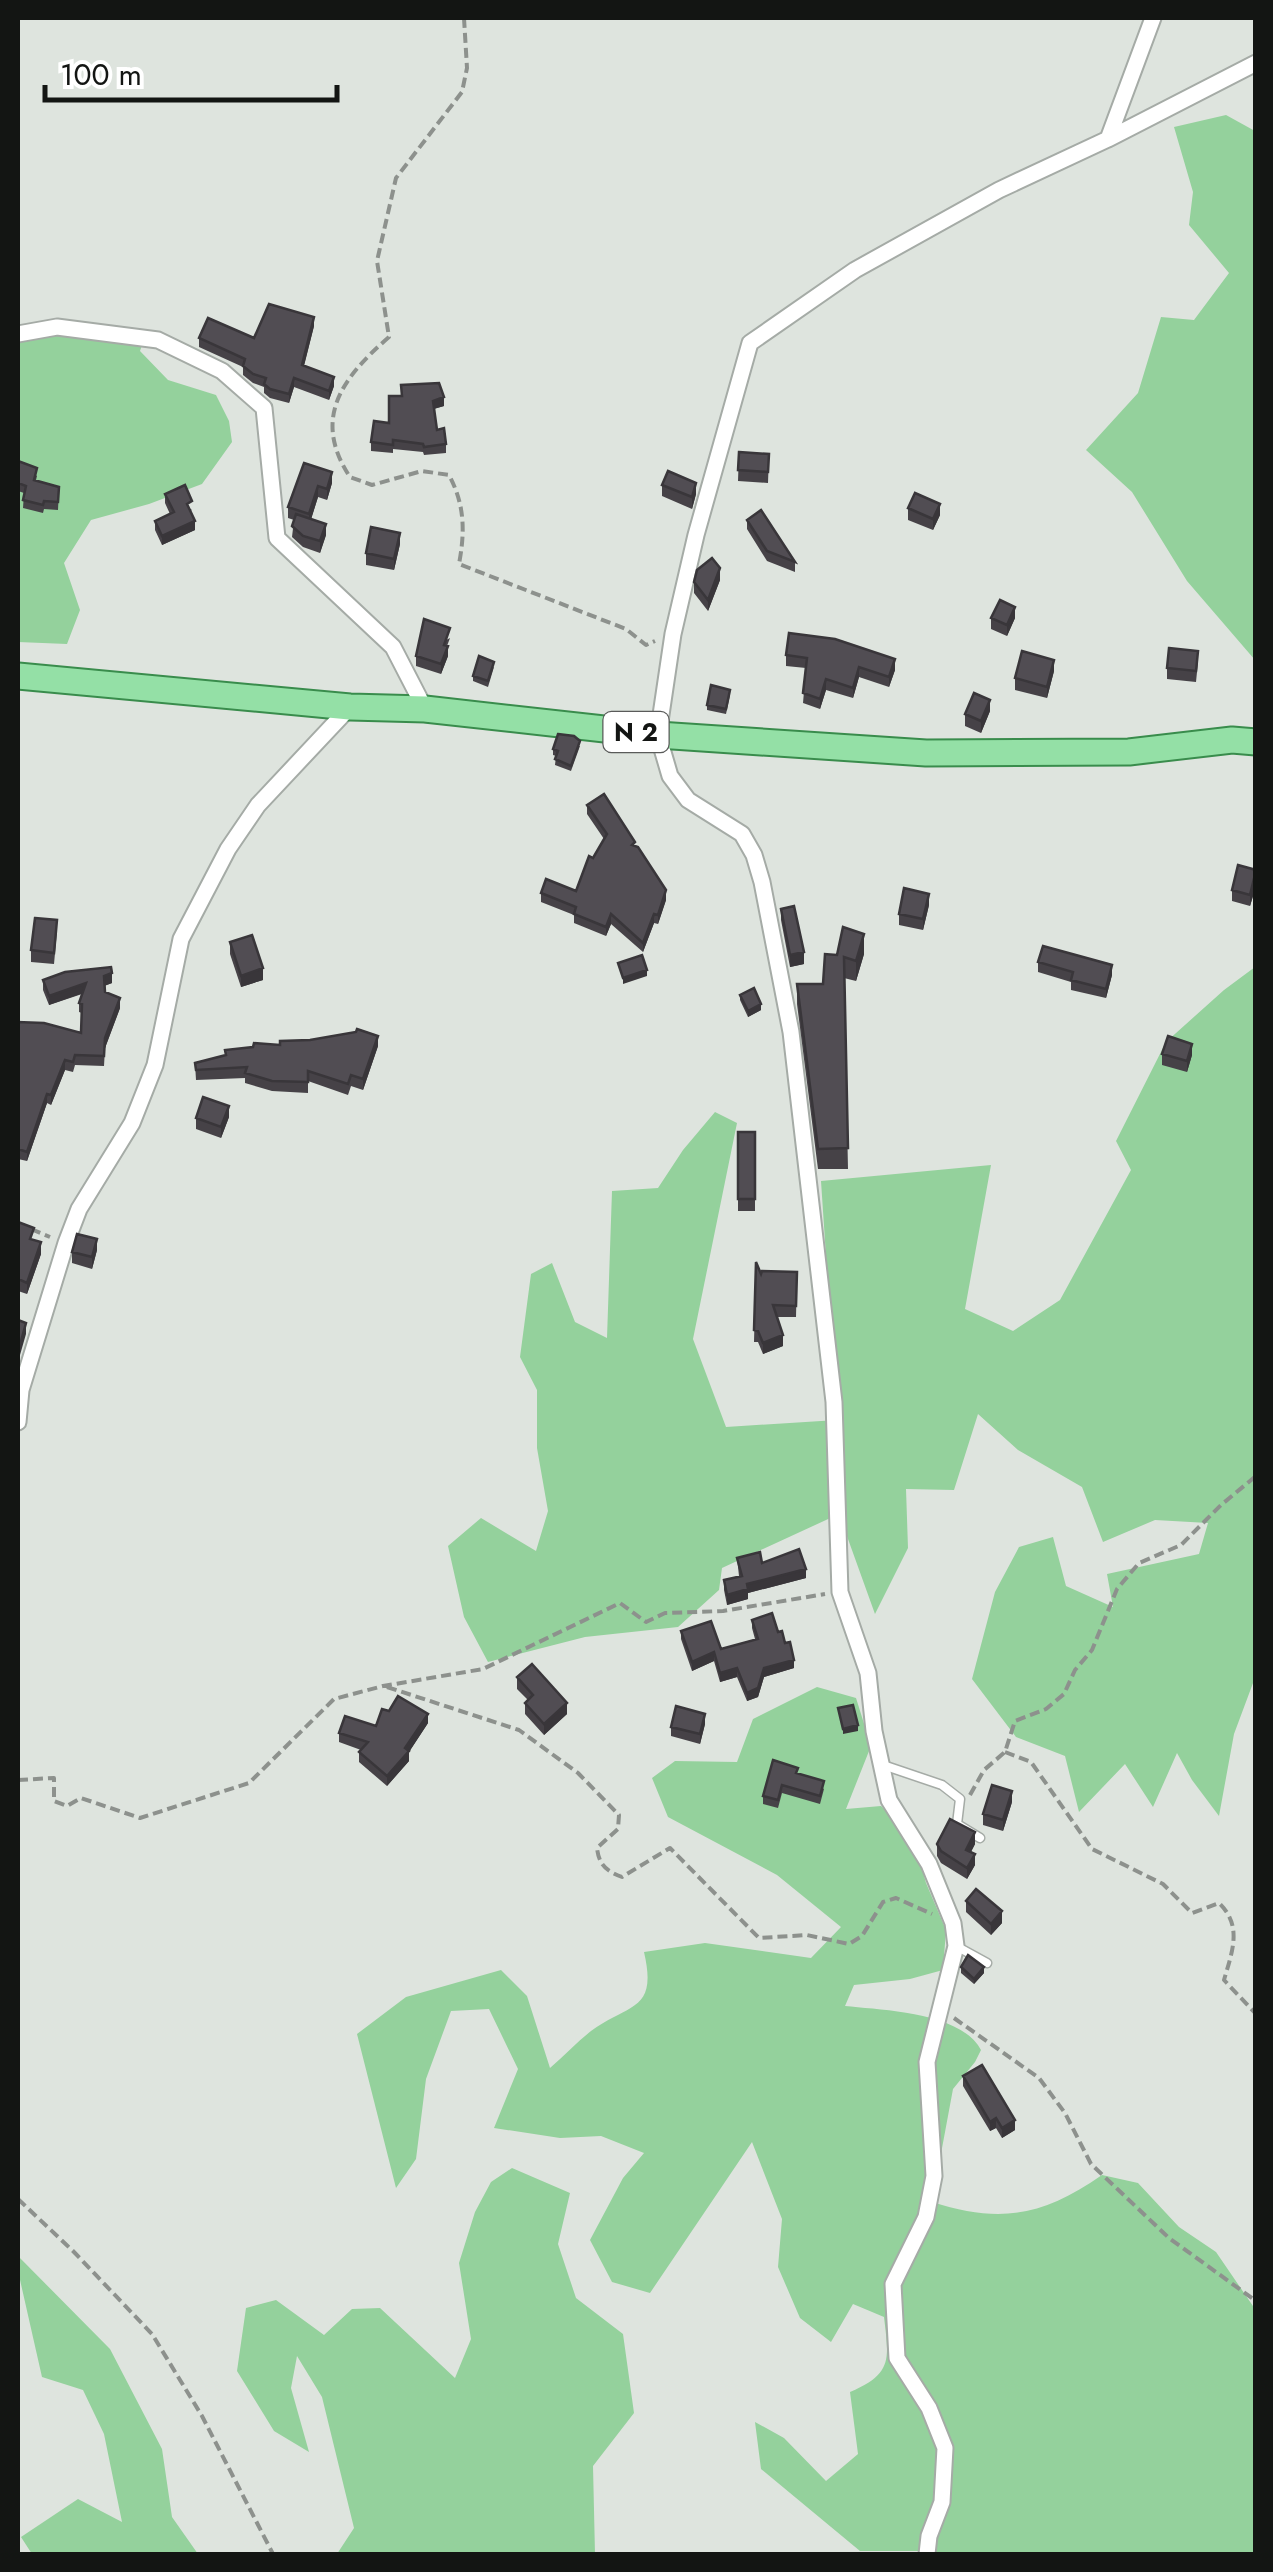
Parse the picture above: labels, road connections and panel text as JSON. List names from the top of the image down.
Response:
{
  "streets": {
    "main road": ["N 2"]
  },
  "scale_bar": "100 m"
}
